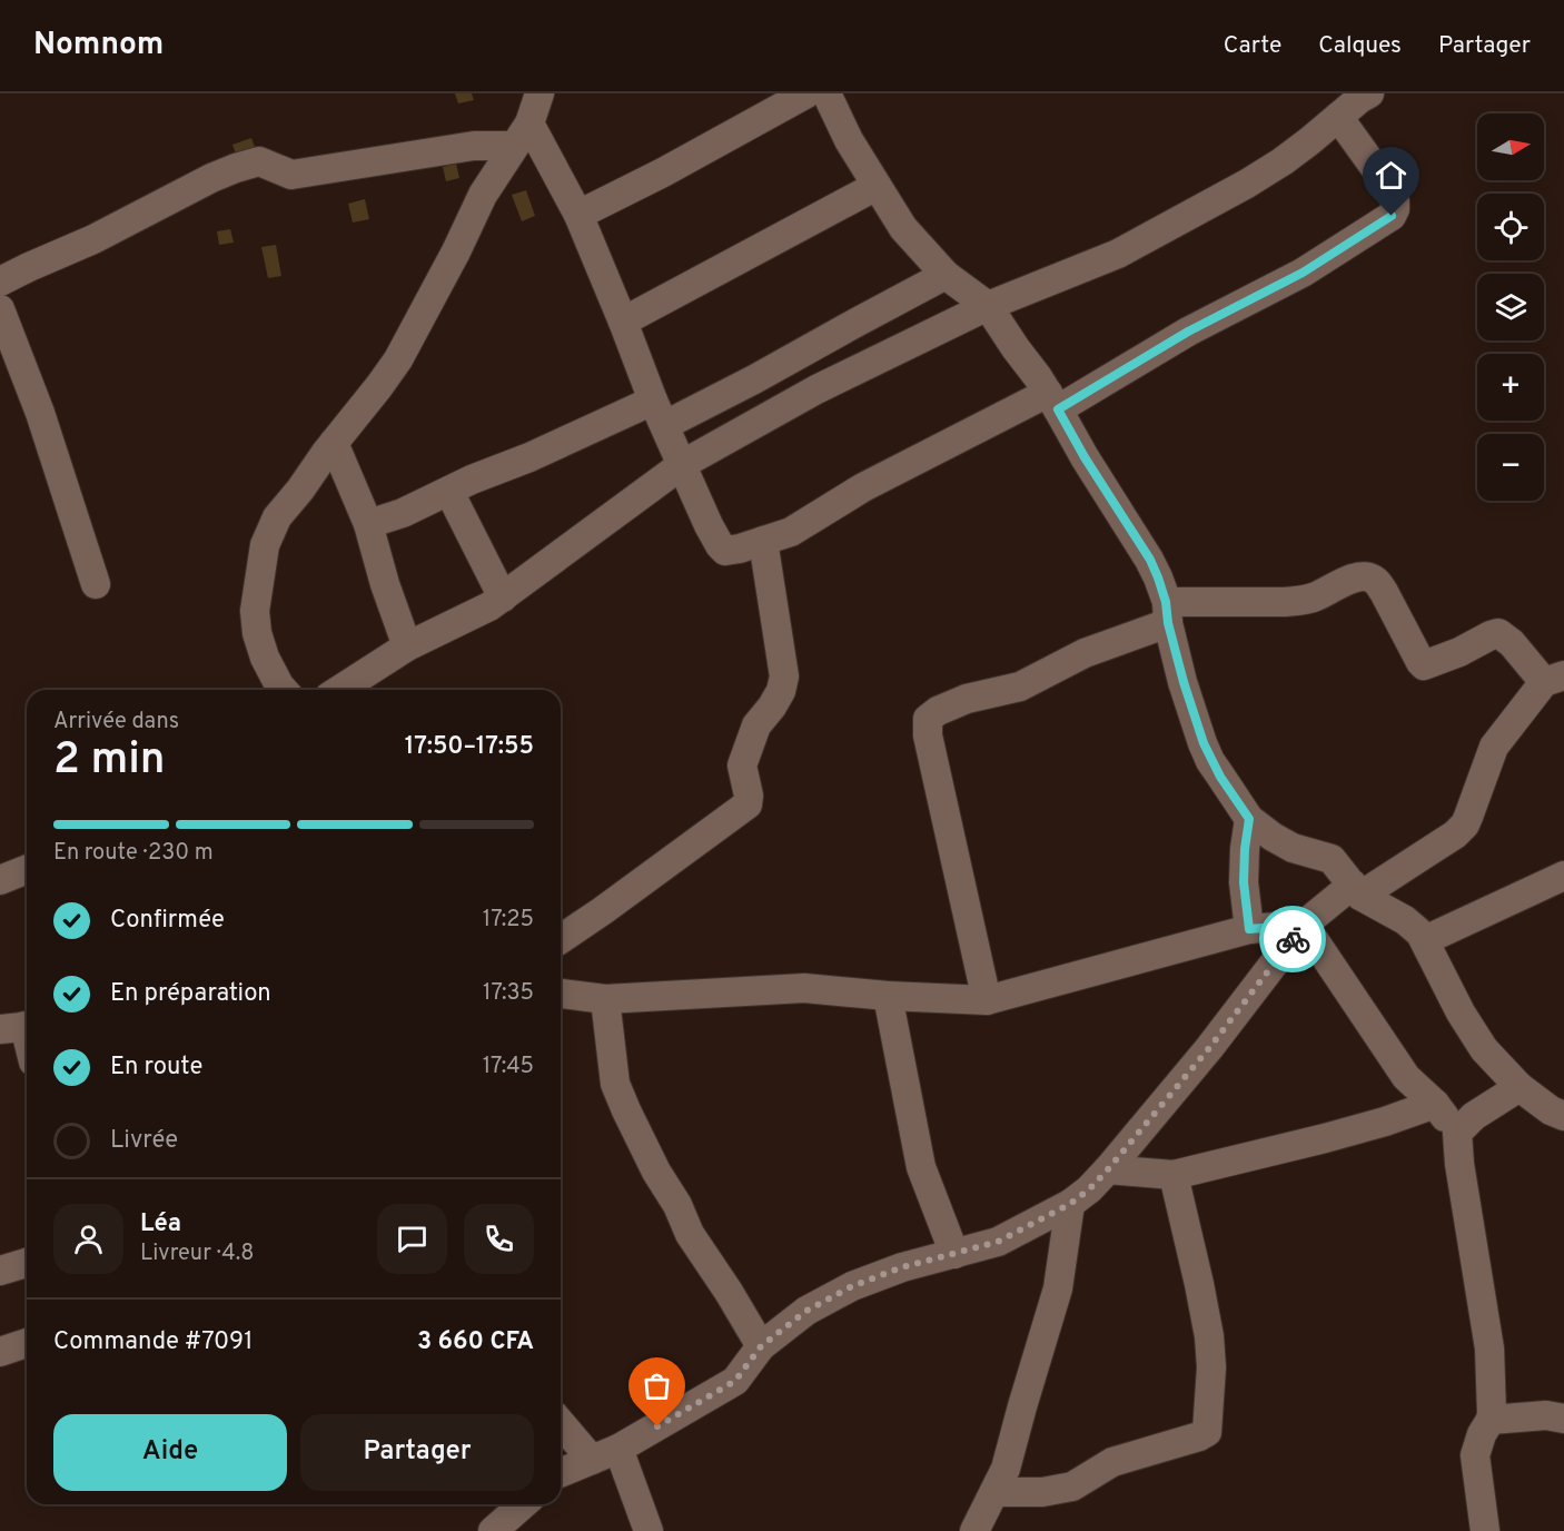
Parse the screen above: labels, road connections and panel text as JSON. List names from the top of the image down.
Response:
{
  "north": "right",
  "page": {
    "header": "Nomnom",
    "nav": ["Carte", "Calques", "Partager"],
    "map_buttons": ["+", "−"],
    "heading": ["2 min", "Arrivée dans", "17:50–17:55"],
    "panel": [
      "Léa",
      "Livreur · 4.8",
      "Commande #7091",
      "3 660 CFA"
    ],
    "bar": "En route · 230 m",
    "list": [
      ["Confirmée", "17:25"],
      ["En préparation", "17:35"],
      ["En route", "17:45"],
      "Livrée"
    ],
    "buttons": ["Aide", "Partager"]
  }
}
